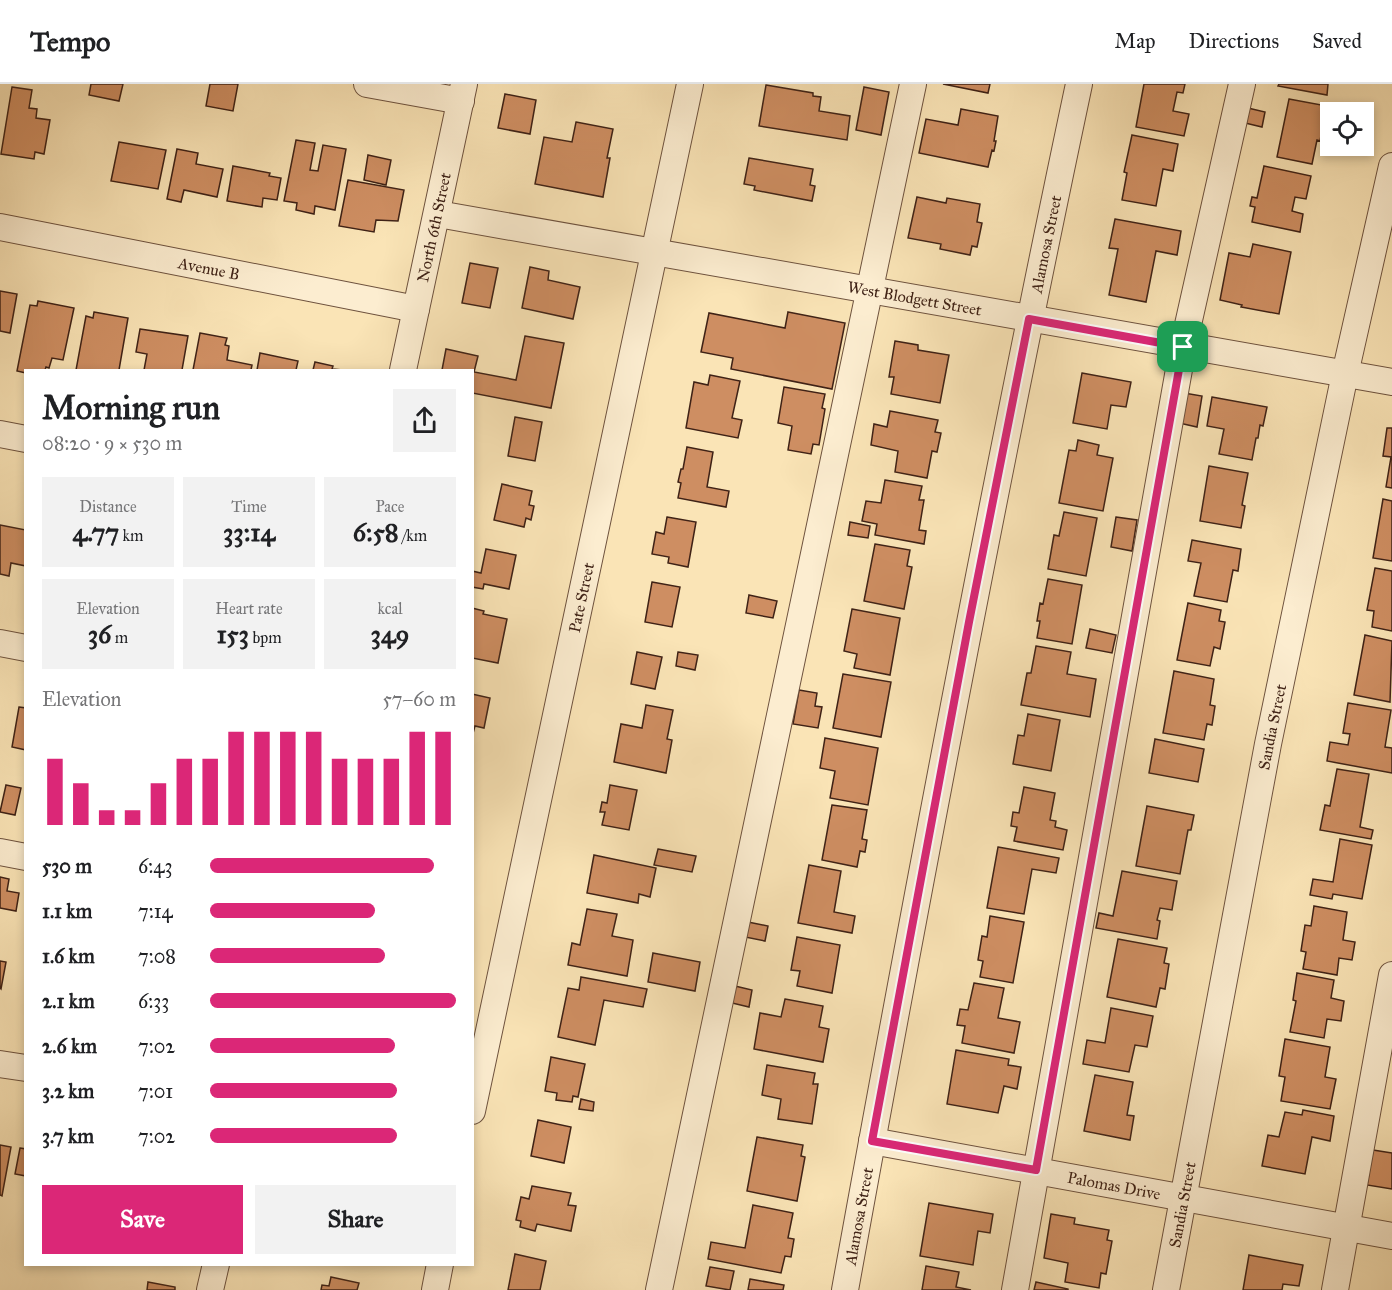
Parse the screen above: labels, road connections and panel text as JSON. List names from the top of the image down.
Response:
{
  "streets": {
    "street": [
      "North 6th Street",
      "Alamosa Street",
      "Avenue B",
      "West Blodgett Street",
      "Pate Street",
      "Sandia Street",
      "Palomas Drive"
    ]
  },
  "crossings": [
    ["North 6th Street", "Avenue B"],
    ["North 6th Street", "West Blodgett Street"],
    ["Alamosa Street", "West Blodgett Street"],
    ["Alamosa Street", "Palomas Drive"],
    ["West Blodgett Street", "Pate Street"],
    ["West Blodgett Street", "Sandia Street"],
    ["Sandia Street", "Palomas Drive"]
  ],
  "page": {
    "header": "Tempo",
    "nav": ["Map", "Directions", "Saved"],
    "heading": ["Morning run", "08:20 · 9 × 530 m"],
    "stats": [
      ["Distance", "4.77 km"],
      ["Time", "33:14"],
      ["Pace", "6:58 /km"],
      ["Elevation", "36 m"],
      ["Heart rate", "153 bpm"],
      ["kcal", "349"]
    ],
    "chart": ["Elevation", "57–60 m"],
    "list": [
      {
        "name": "530 m",
        "note": "6:43"
      },
      {
        "name": "1.1 km",
        "note": "7:14"
      },
      {
        "name": "1.6 km",
        "note": "7:08"
      },
      {
        "name": "2.1 km",
        "note": "6:33"
      },
      {
        "name": "2.6 km",
        "note": "7:02"
      },
      {
        "name": "3.2 km",
        "note": "7:01"
      },
      {
        "name": "3.7 km",
        "note": "7:02"
      }
    ],
    "buttons": ["Save", "Share"]
  }
}
